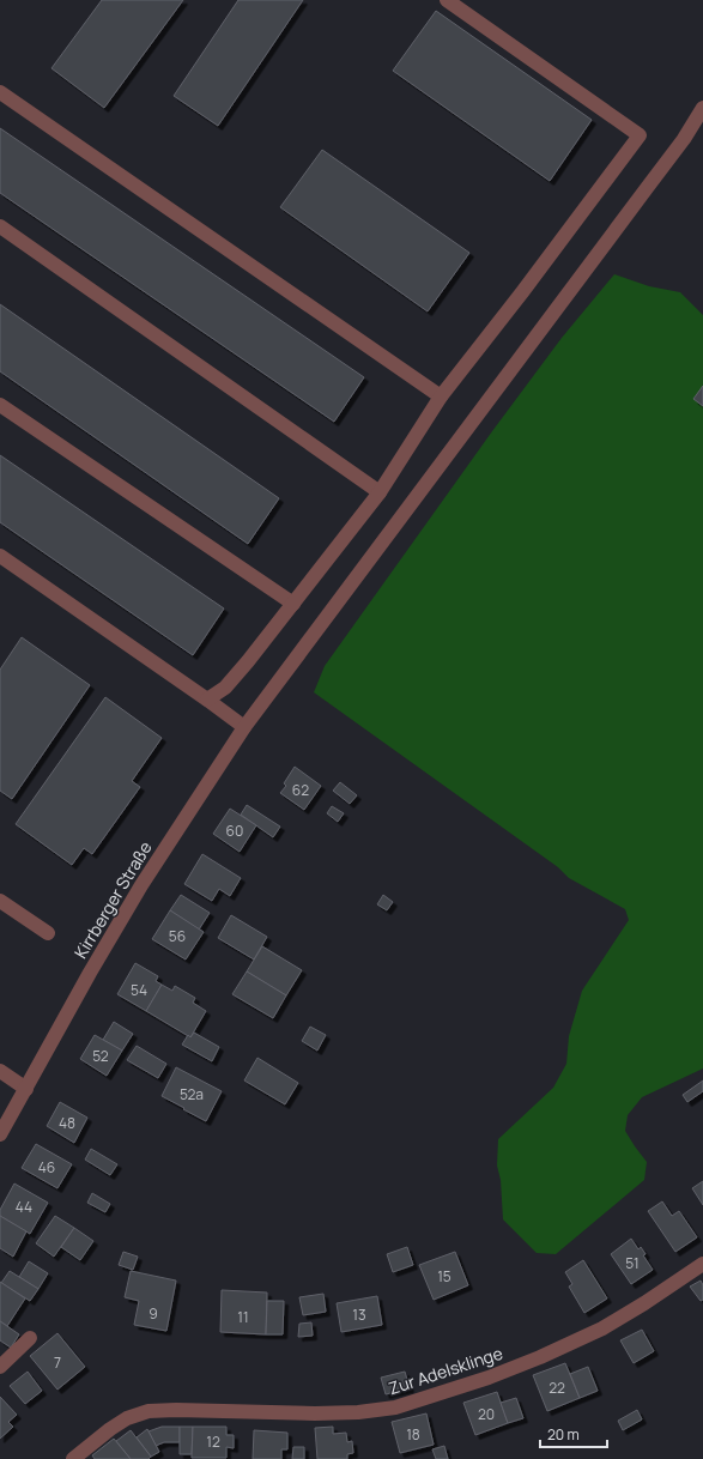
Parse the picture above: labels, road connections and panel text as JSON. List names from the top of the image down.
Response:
{
  "streets": {
    "street": ["Kirrberger Straße", "Zur Adelsklinge"]
  },
  "house_numbers": [
    "62",
    "60",
    "56",
    "54",
    "52",
    "52a",
    "48",
    "46",
    "44",
    "51",
    "15",
    "9",
    "13",
    "11",
    "7",
    "22",
    "20",
    "18",
    "12"
  ],
  "scale_bar": "20 m"
}
